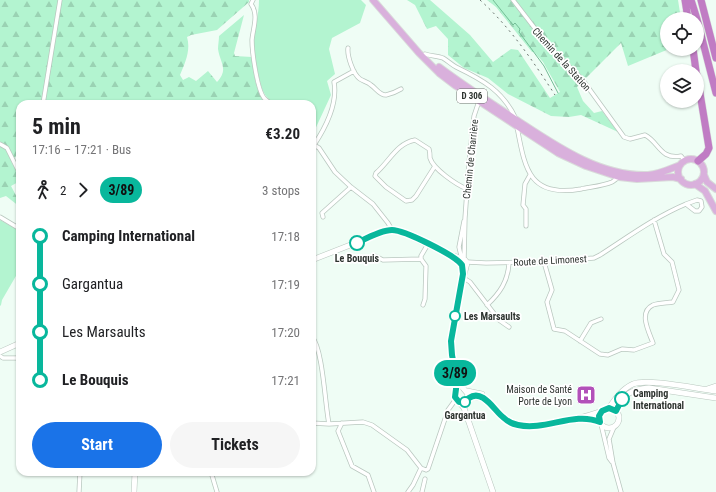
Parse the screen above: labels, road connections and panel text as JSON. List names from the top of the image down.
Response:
{
  "streets": {
    "main road": ["D 306"],
    "street": ["Chemin de la Station", "Chemin de Charrière", "Route de Limonest"]
  },
  "crossings": [
    ["Chemin de la Station", "D 306"],
    ["D 306", "Chemin de Charrière"],
    ["Chemin de Charrière", "Route de Limonest"]
  ],
  "places": {
    "other": [
      "Le Bouquis",
      "Les Marsaults",
      "Camping International",
      "Gargantua"
    ],
    "hospital": ["Maison de Santé Porte de Lyon"]
  },
  "lines": ["bus line 3/89"],
  "page": {
    "on_map": "3/89",
    "heading": ["5 min", "17:16 – 17:21 · Bus", "€3.20"],
    "legs": ["2", "3/89", "3 stops"],
    "list": [
      {
        "name": "Camping International",
        "value": "17:18"
      },
      {
        "name": "Gargantua",
        "value": "17:19"
      },
      {
        "name": "Les Marsaults",
        "value": "17:20"
      },
      {
        "name": "Le Bouquis",
        "value": "17:21"
      }
    ],
    "buttons": ["Start", "Tickets"]
  }
}
